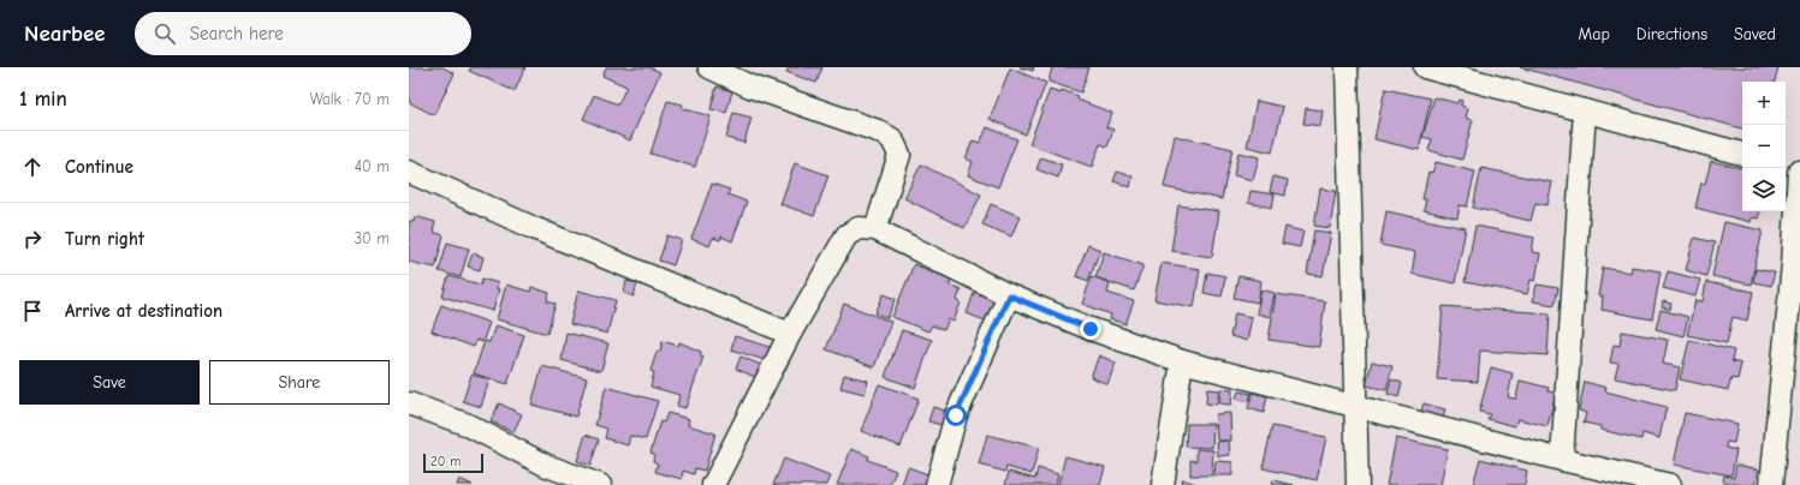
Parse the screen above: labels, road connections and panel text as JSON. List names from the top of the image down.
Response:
{
  "scale_bar": "20 m",
  "page": {
    "header": "Nearbee",
    "search": "Search here",
    "nav": ["Map", "Directions", "Saved"],
    "heading": ["1 min", "Walk · 70 m"],
    "map_buttons": ["+", "−"],
    "list": [
      ["Continue", "40 m"],
      ["Turn right", "30 m"],
      "Arrive at destination"
    ],
    "buttons": ["Save", "Share"],
    "scale": "20 m"
  }
}
